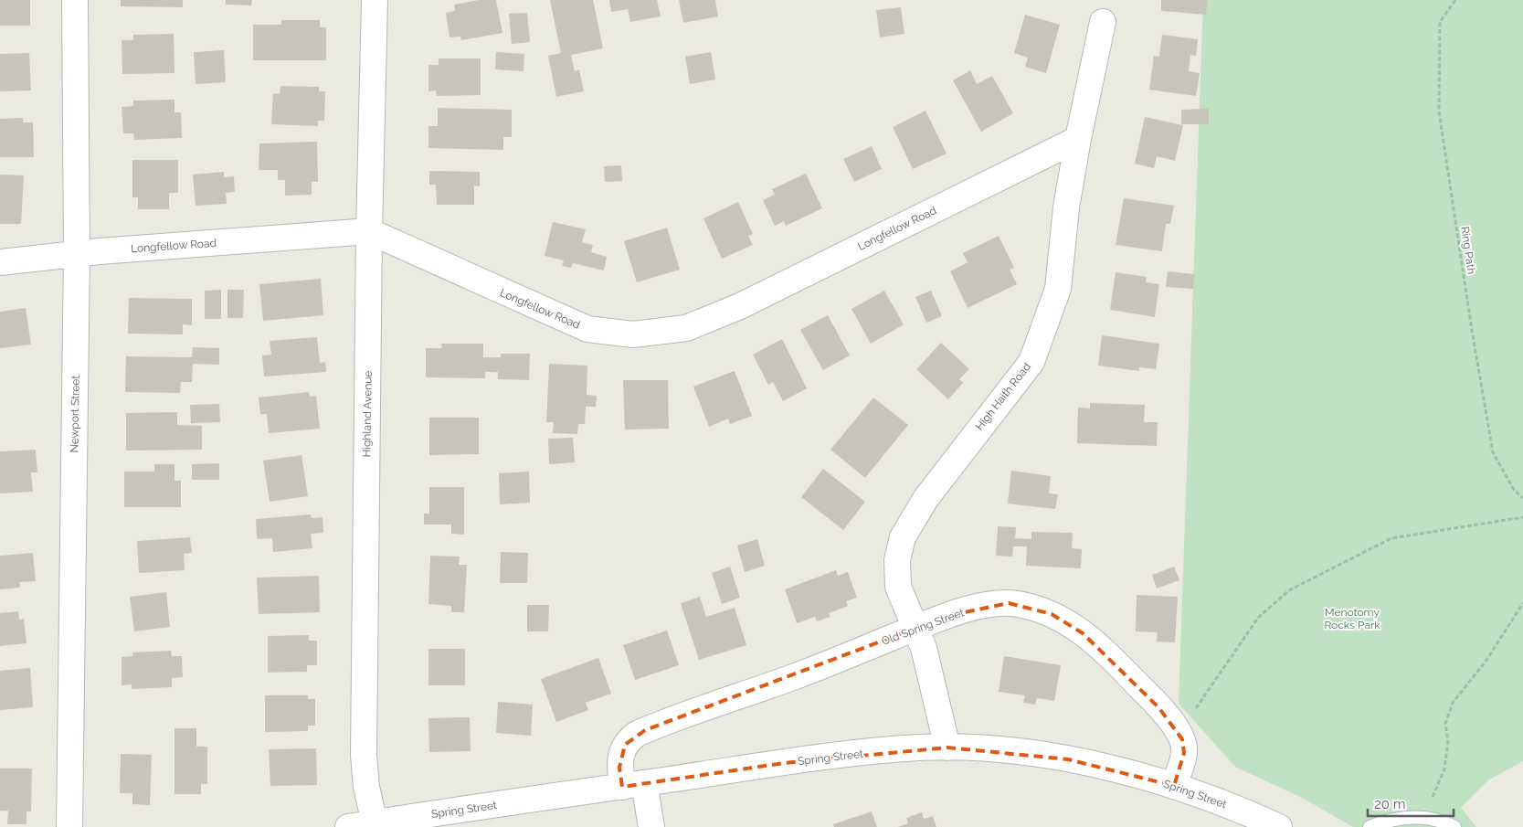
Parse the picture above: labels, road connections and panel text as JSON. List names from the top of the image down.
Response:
{
  "streets": {
    "street": [
      "Longfellow Road",
      "High Haith Road",
      "Newport Street",
      "Highland Avenue",
      "Old Spring Street",
      "Spring Street"
    ],
    "path": ["Ring Path"]
  },
  "crossings": [
    ["Longfellow Road", "High Haith Road"],
    ["Longfellow Road", "Newport Street"],
    ["Longfellow Road", "Highland Avenue"],
    ["High Haith Road", "Old Spring Street"],
    ["High Haith Road", "Spring Street"],
    ["Highland Avenue", "Spring Street"],
    ["Old Spring Street", "Spring Street"]
  ],
  "parks": ["Menotomy Rocks Park"],
  "scale_bar": "20 m"
}
